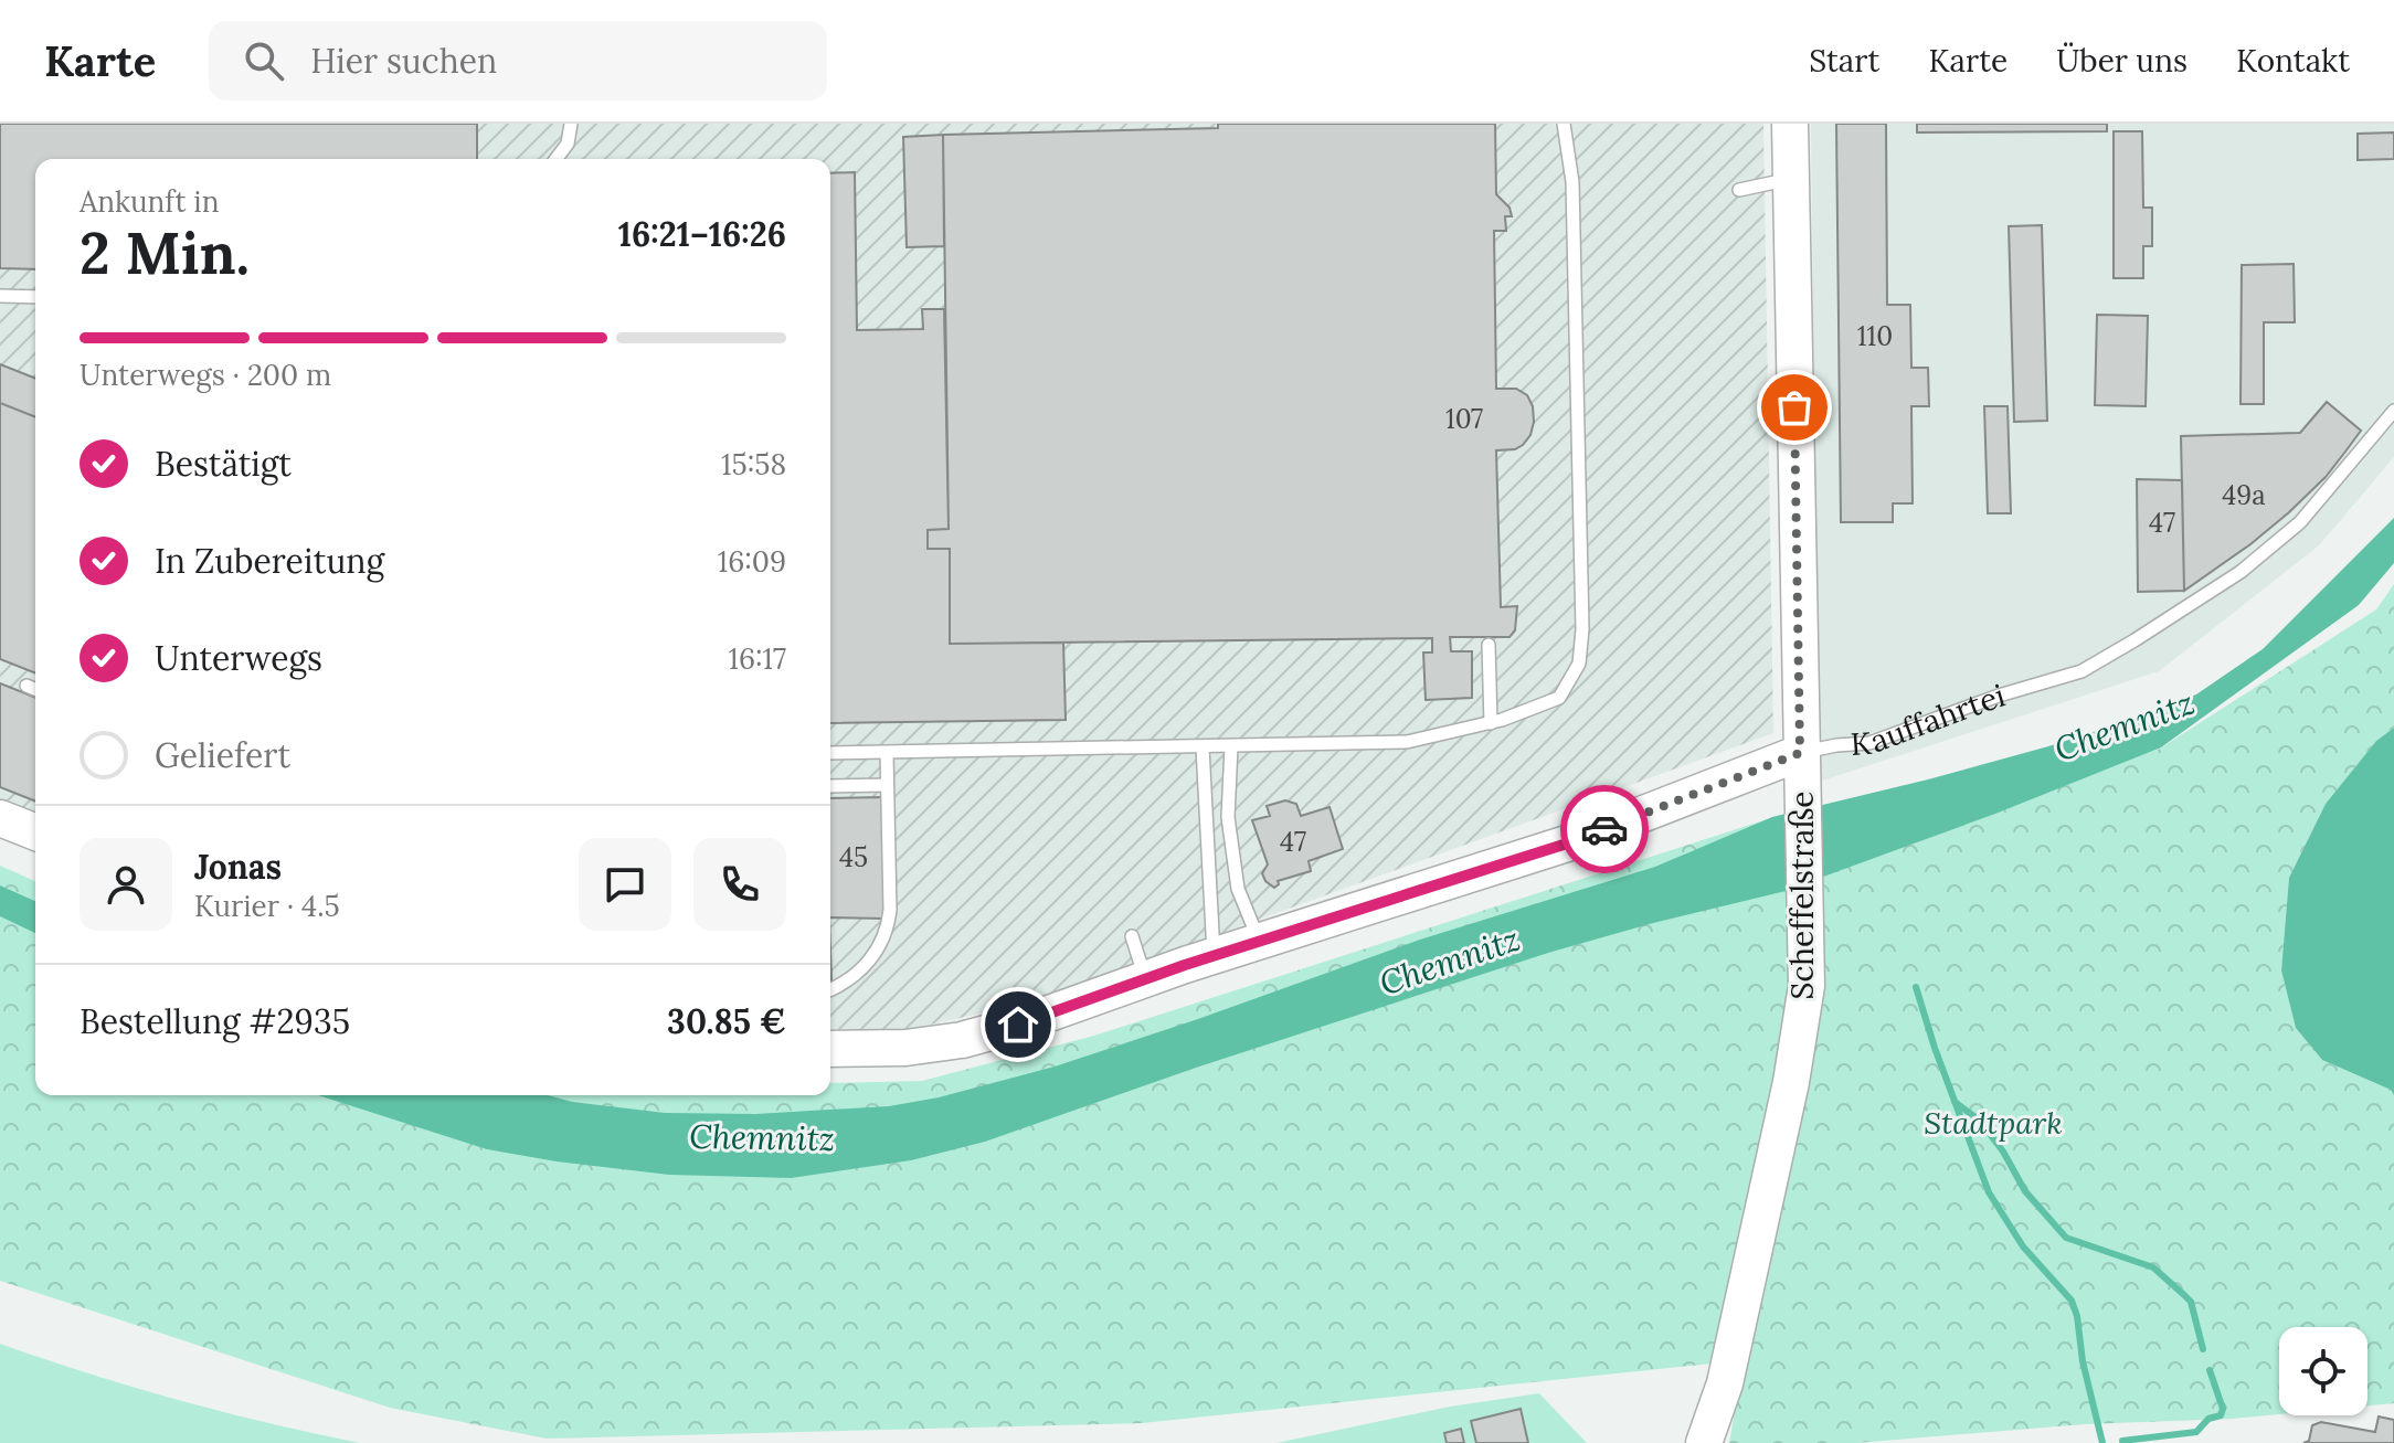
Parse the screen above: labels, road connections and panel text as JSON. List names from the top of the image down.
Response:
{
  "streets": {
    "main road": ["Kauffahrtei", "Scheffelstraße"]
  },
  "crossings": [
    ["Kauffahrtei", "Scheffelstraße"]
  ],
  "water": ["Chemnitz"],
  "parks": ["Stadtpark"],
  "house_numbers": [
    "110",
    "107",
    "49a",
    "47",
    "47",
    "45"
  ],
  "page": {
    "header": "Karte",
    "search": "Hier suchen",
    "nav": [
      "Start",
      "Karte",
      "Über uns",
      "Kontakt"
    ],
    "heading": ["2 Min.", "Ankunft in", "16:21–16:26"],
    "panel": [
      "Jonas",
      "Kurier · 4.5",
      "Bestellung #2935",
      "30.85 €"
    ],
    "bar": "Unterwegs · 200 m",
    "list": [
      ["Bestätigt", "15:58"],
      ["In Zubereitung", "16:09"],
      ["Unterwegs", "16:17"],
      "Geliefert"
    ]
  }
}
